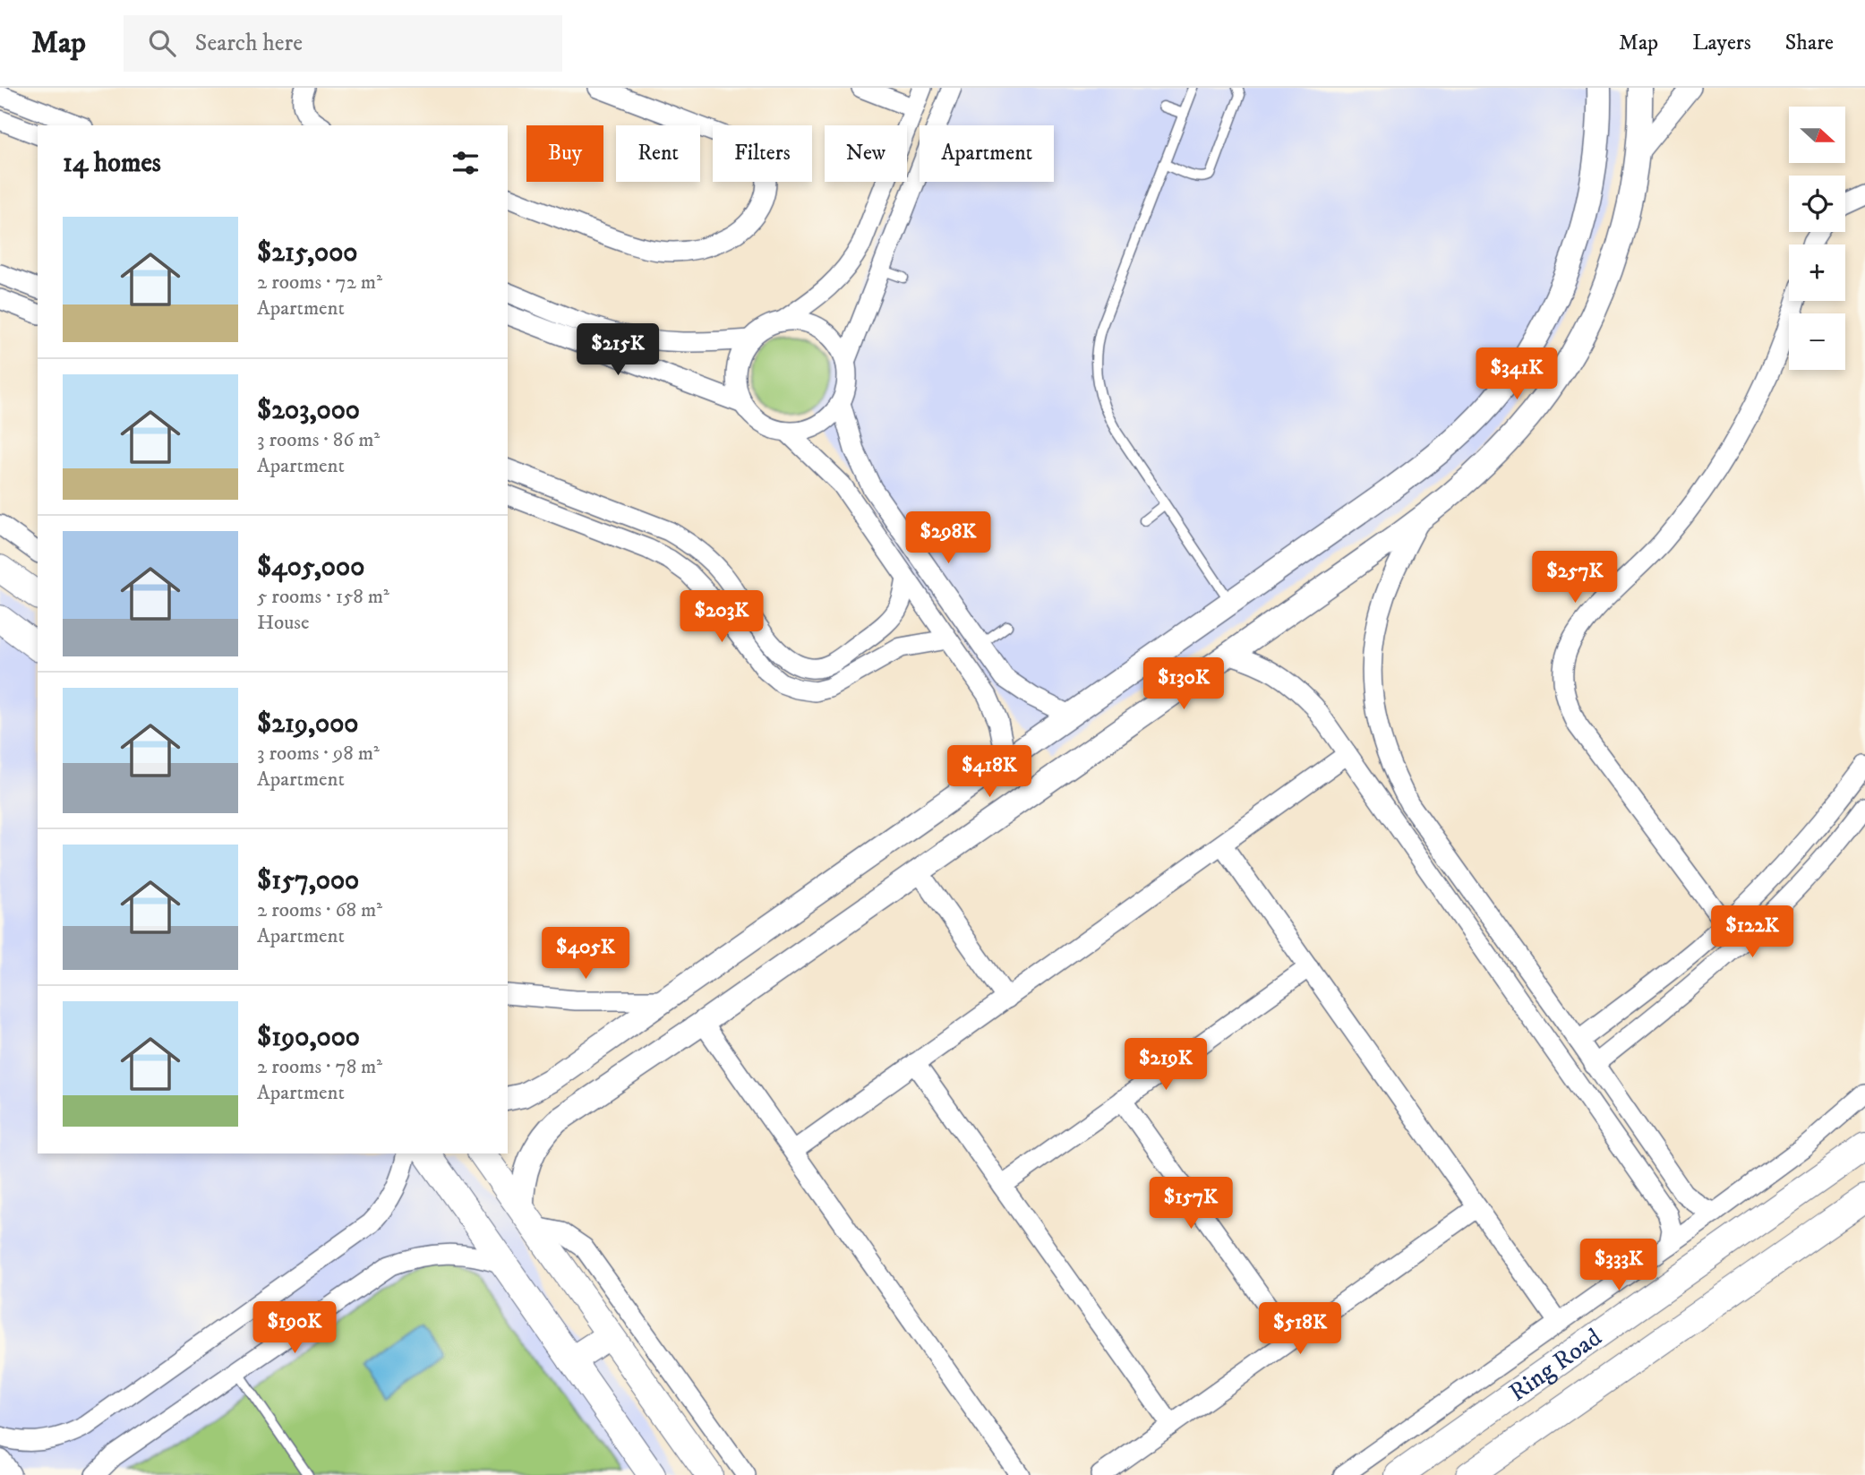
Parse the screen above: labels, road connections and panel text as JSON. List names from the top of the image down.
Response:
{
  "streets": {
    "main road": ["Ring Road"]
  },
  "north": "right",
  "page": {
    "header": "Map",
    "search": "Search here",
    "nav": ["Map", "Layers", "Share"],
    "map_buttons": ["+", "−"],
    "chip": [
      "Buy",
      "Rent",
      "Filters",
      "New",
      "Apartment"
    ],
    "heading": "14 homes",
    "list": [
      {
        "name": "$215,000",
        "note": "2 rooms · 72 m² · Apartment"
      },
      {
        "name": "$203,000",
        "note": "3 rooms · 86 m² · Apartment"
      },
      {
        "name": "$405,000",
        "note": "5 rooms · 158 m² · House"
      },
      {
        "name": "$219,000",
        "note": "3 rooms · 98 m² · Apartment"
      },
      {
        "name": "$157,000",
        "note": "2 rooms · 68 m² · Apartment"
      },
      {
        "name": "$190,000",
        "note": "2 rooms · 78 m² · Apartment"
      }
    ],
    "price": [
      "$215K",
      "$341K",
      "$298K",
      "$257K",
      "$203K",
      "$130K",
      "$418K",
      "$122K",
      "$405K",
      "$219K",
      "$157K",
      "$333K",
      "$190K",
      "$518K"
    ]
  }
}
